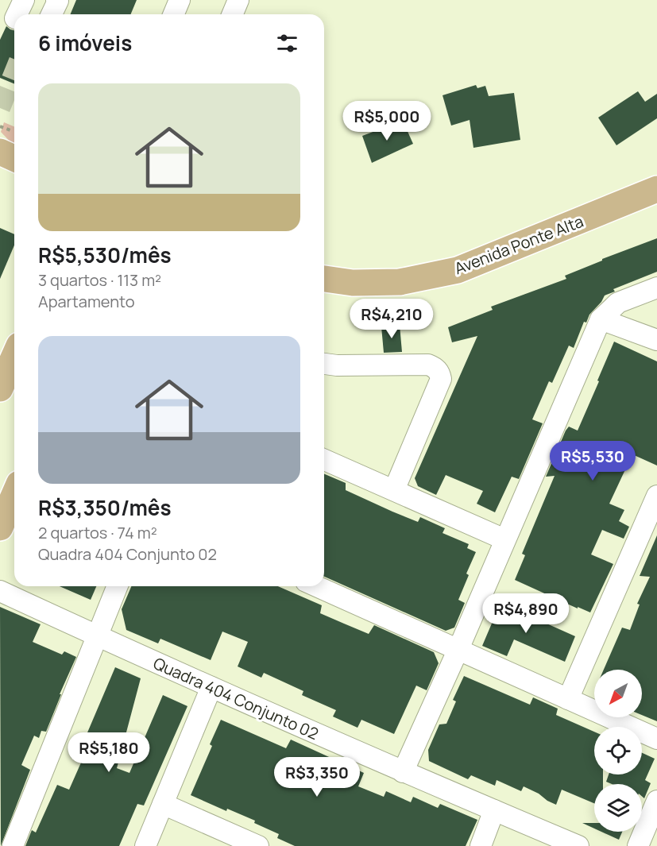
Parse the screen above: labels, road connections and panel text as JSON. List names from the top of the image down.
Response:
{
  "streets": {
    "main road": ["Avenida Ponte Alta"],
    "street": ["Quadra 404 Conjunto 02"]
  },
  "north": "bottom left",
  "page": {
    "heading": "6 imóveis",
    "list": [
      {
        "name": "R$5,530/mês",
        "note": "3 quartos · 113 m² · Apartamento"
      },
      {
        "name": "R$3,350/mês",
        "note": "2 quartos · 74 m² · Quadra 404 Conjunto 02"
      }
    ],
    "price": [
      "R$5,000",
      "R$4,210",
      "R$5,530",
      "R$4,890",
      "R$5,180",
      "R$3,350"
    ]
  }
}
